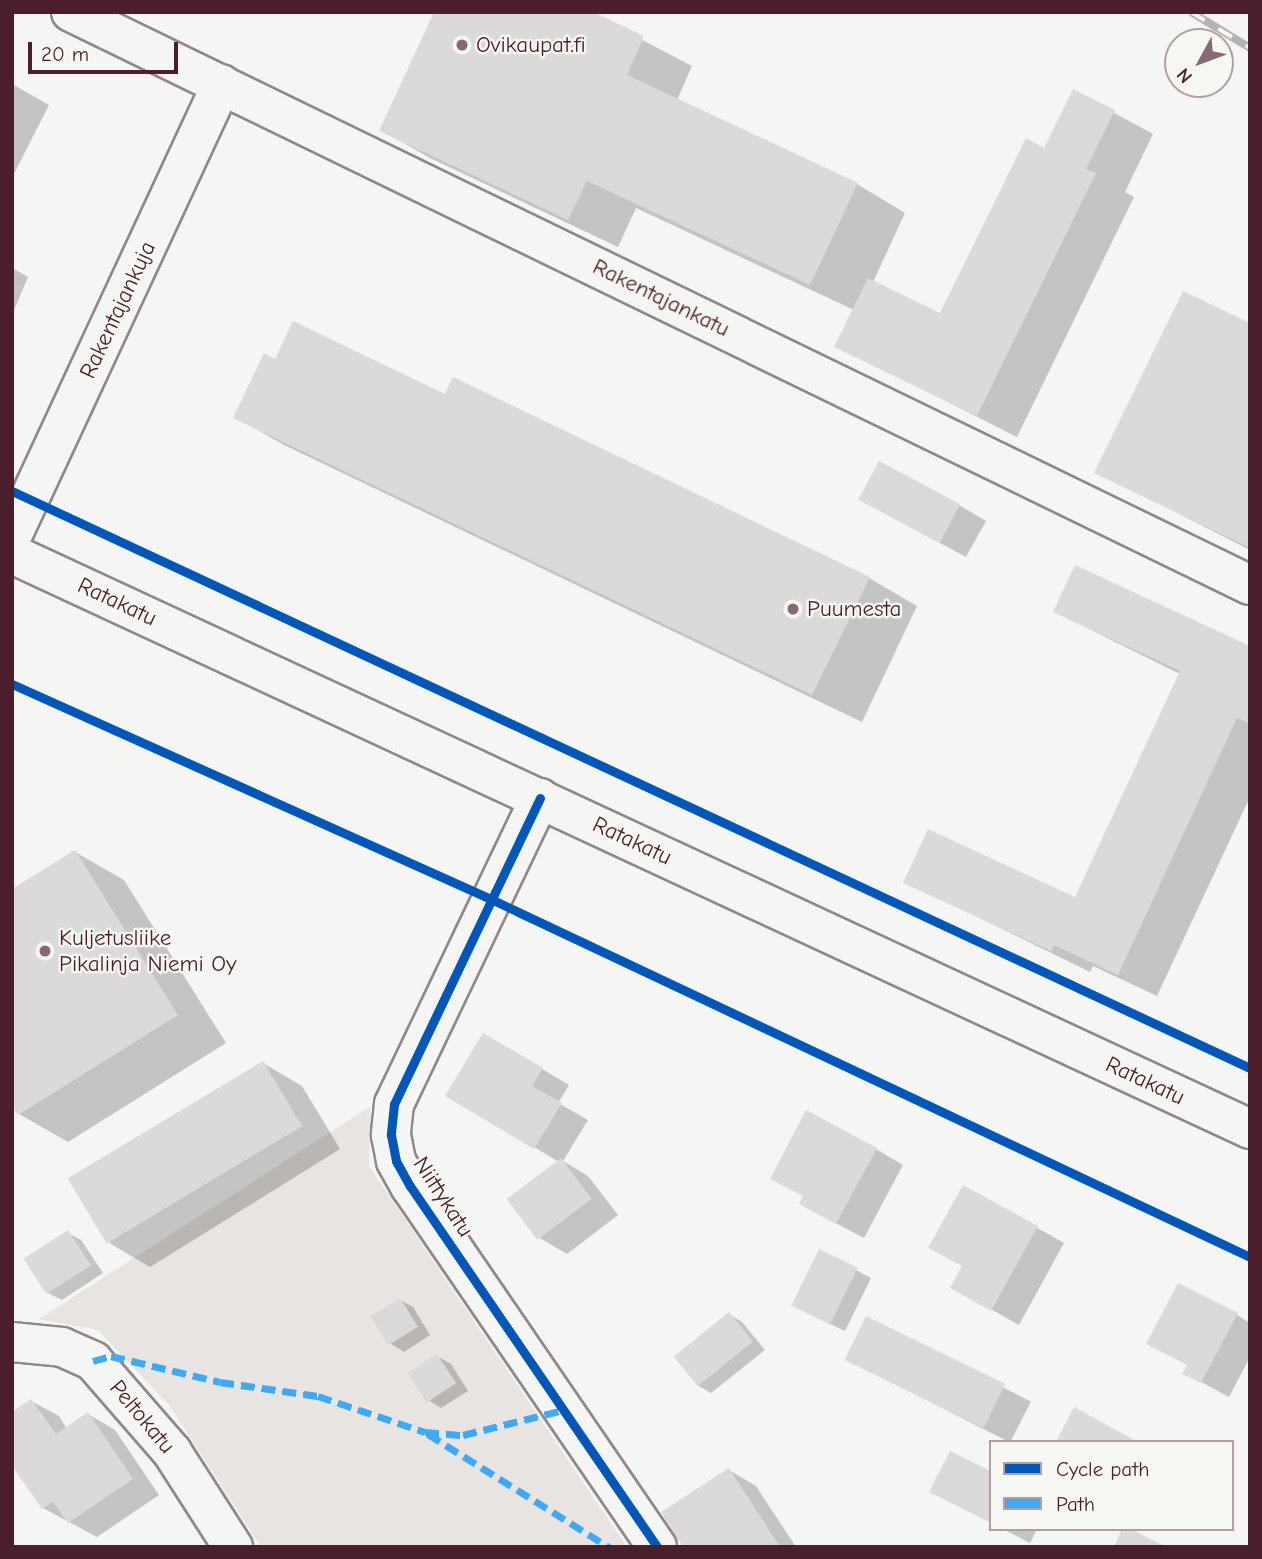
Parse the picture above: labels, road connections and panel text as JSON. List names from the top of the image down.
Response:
{
  "streets": {
    "street": [
      "Rakentajankatu",
      "Rakentajankuja",
      "Ratakatu",
      "Niittykatu",
      "Peltokatu"
    ]
  },
  "crossings": [
    ["Rakentajankatu", "Rakentajankuja"],
    ["Ratakatu", "Niittykatu"]
  ],
  "places": ["Ovikaupat.fi", "Puumesta", "Kuljetusliike Pikalinja Niemi Oy"],
  "legend": ["Cycle path", "Path"],
  "scale_bar": "20 m",
  "north": "bottom left"
}
